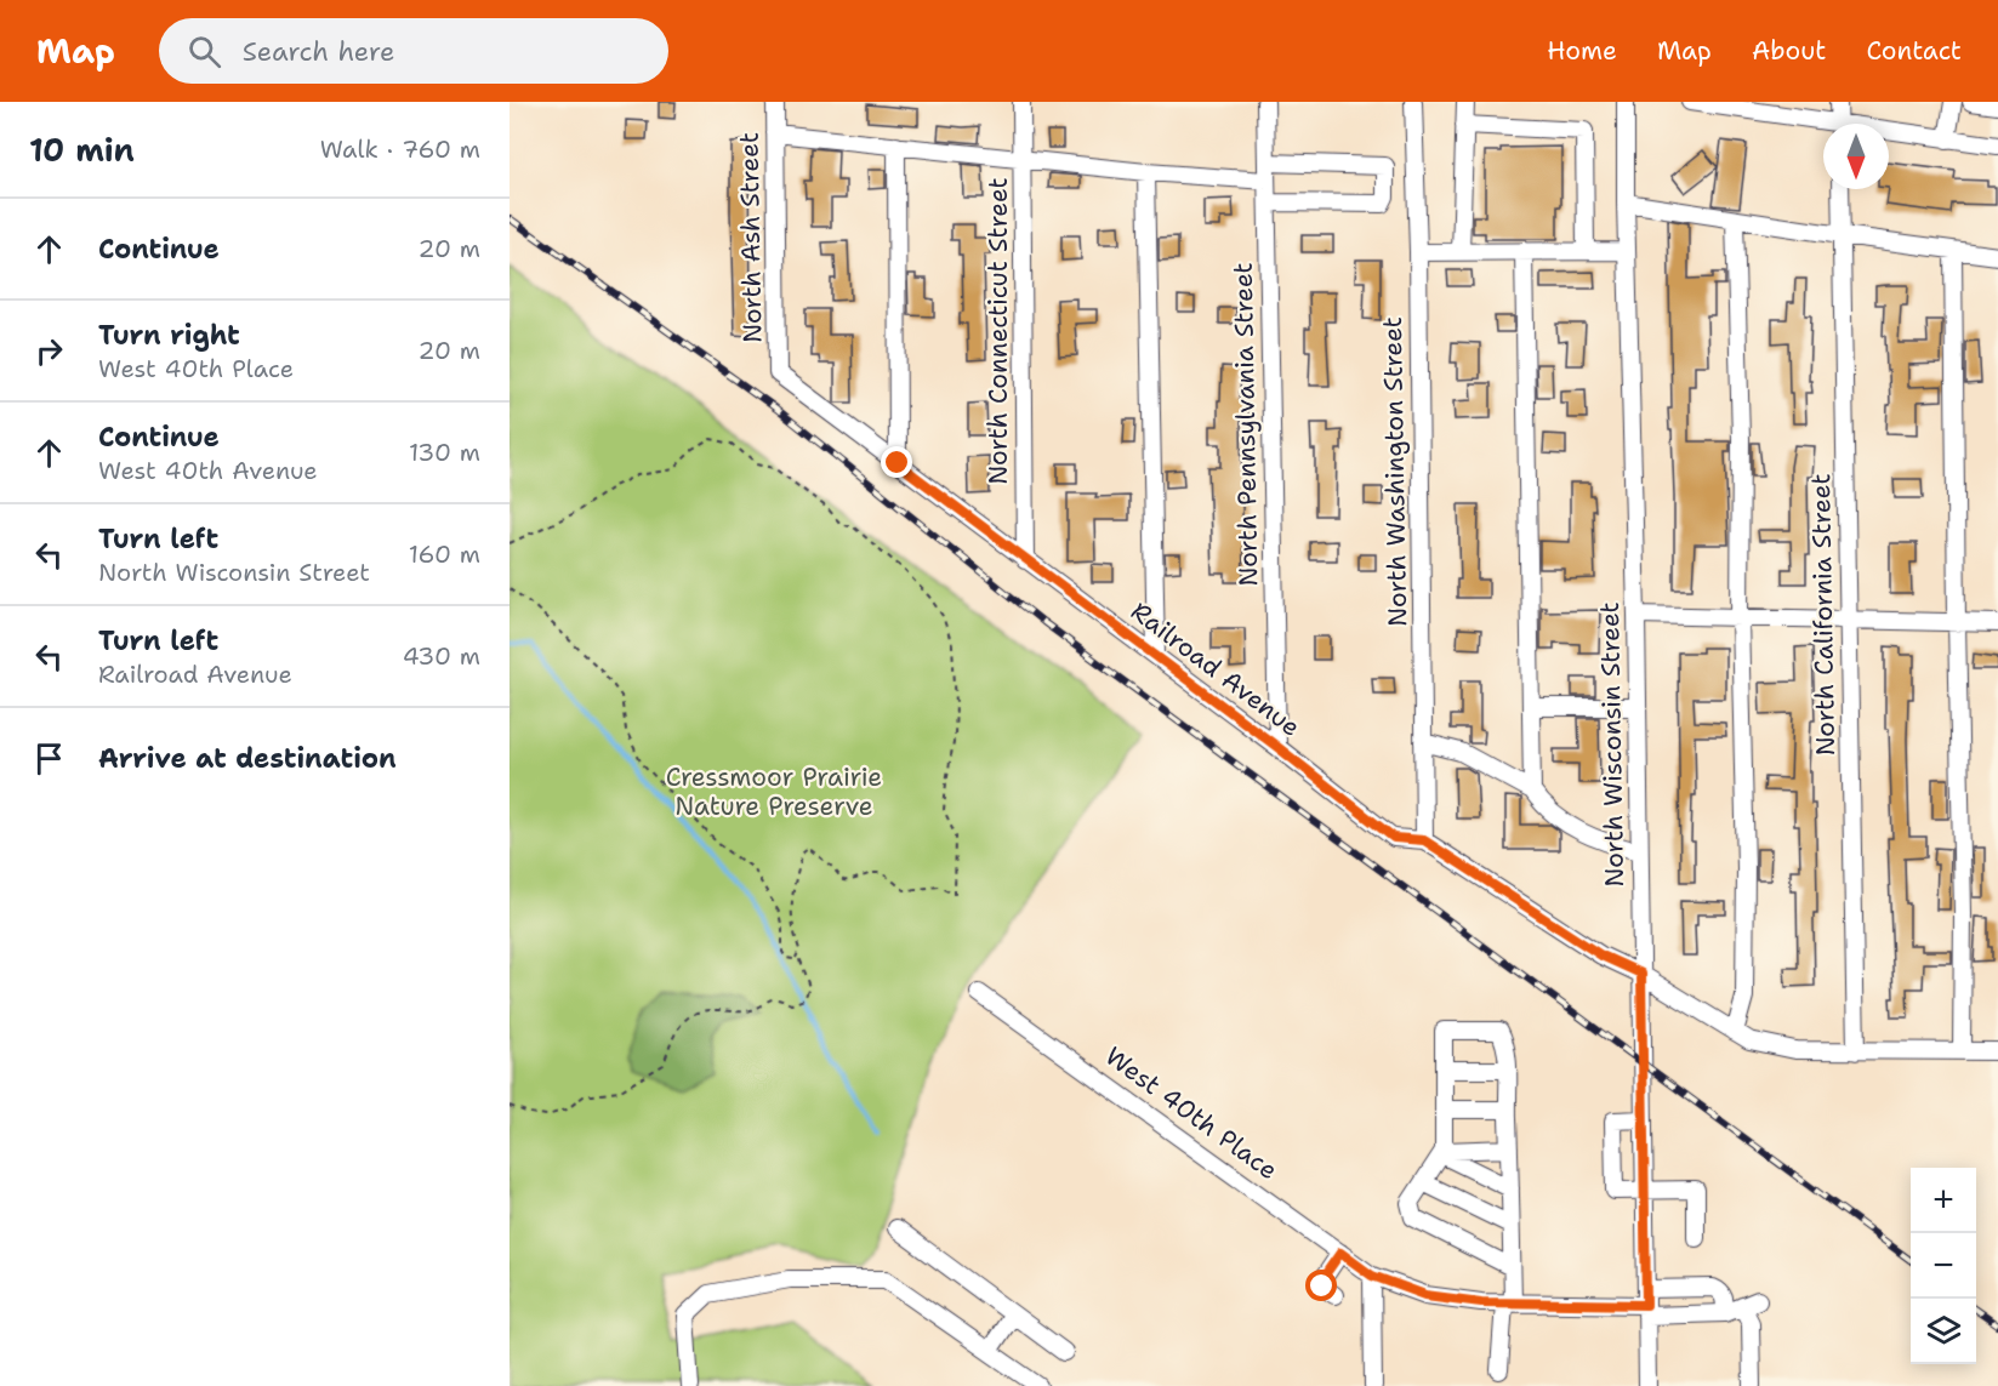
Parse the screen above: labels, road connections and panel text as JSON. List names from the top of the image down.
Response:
{
  "streets": {
    "street": [
      "North Ash Street",
      "North Connecticut Street",
      "North Pennsylvania Street",
      "North Washington Street",
      "North California Street",
      "Railroad Avenue",
      "North Wisconsin Street",
      "West 40th Place"
    ]
  },
  "crossings": [
    ["North Ash Street", "Railroad Avenue"],
    ["North Connecticut Street", "Railroad Avenue"],
    ["North Pennsylvania Street", "Railroad Avenue"],
    ["North Washington Street", "Railroad Avenue"],
    ["North California Street", "Railroad Avenue"],
    ["Railroad Avenue", "North Wisconsin Street"],
    ["North Wisconsin Street", "West 40th Place"]
  ],
  "parks": ["Cressmoor Prairie Nature Preserve"],
  "north": "bottom",
  "page": {
    "header": "Map",
    "search": "Search here",
    "nav": [
      "Home",
      "Map",
      "About",
      "Contact"
    ],
    "heading": ["10 min", "Walk · 760 m"],
    "list": [
      ["Continue", "20 m"],
      ["Turn right", "West 40th Place", "20 m"],
      ["Continue", "West 40th Avenue", "130 m"],
      ["Turn left", "North Wisconsin Street", "160 m"],
      ["Turn left", "Railroad Avenue", "430 m"],
      "Arrive at destination"
    ],
    "map_buttons": ["+", "−"]
  }
}
